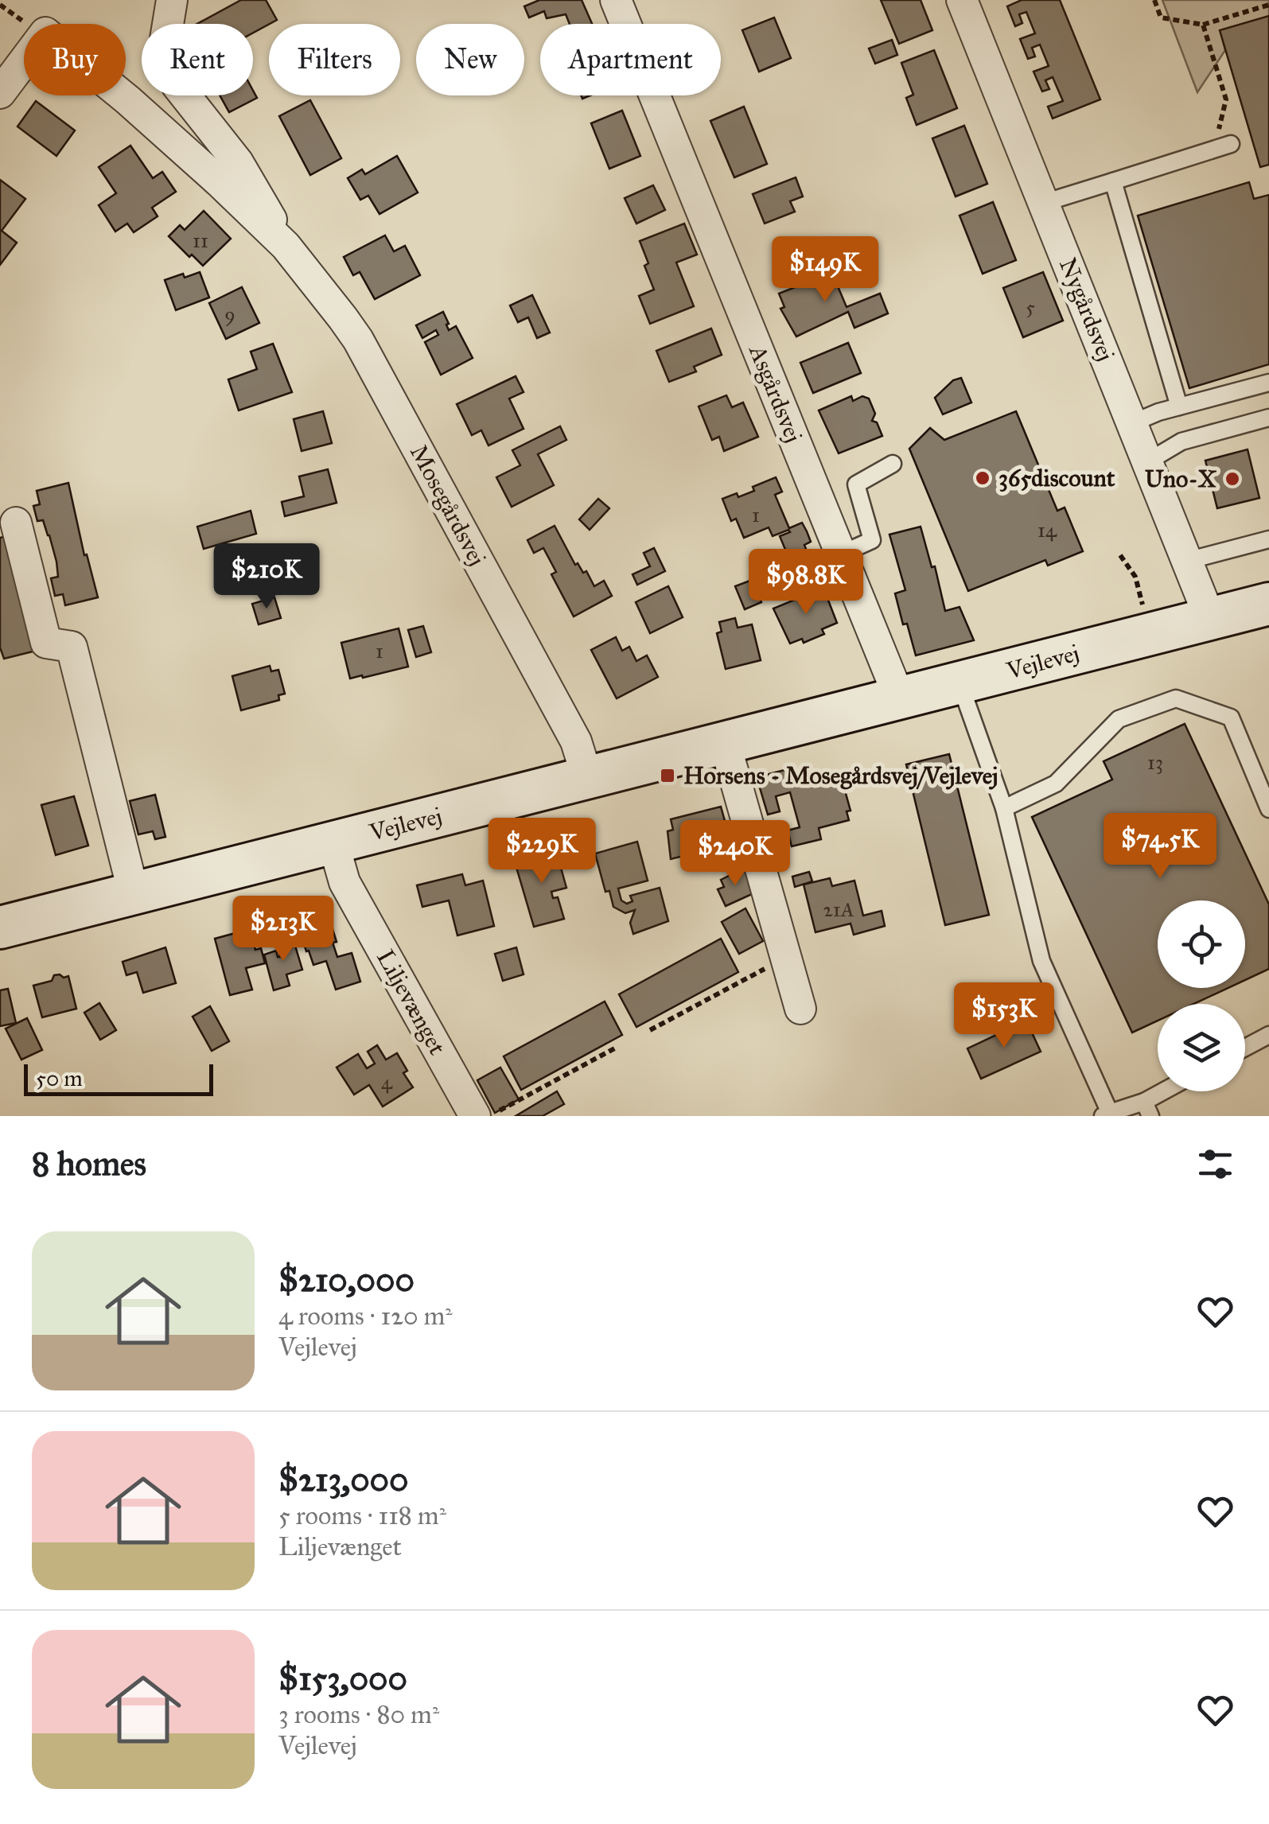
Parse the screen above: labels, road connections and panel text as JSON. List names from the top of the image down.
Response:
{
  "streets": {
    "street": [
      "Nygårdsvej",
      "Asgårdsvej",
      "Mosegårdsvej",
      "Vejlevej",
      "Liljevænget"
    ]
  },
  "crossings": [
    ["Nygårdsvej", "Vejlevej"],
    ["Asgårdsvej", "Vejlevej"],
    ["Mosegårdsvej", "Vejlevej"],
    ["Vejlevej", "Liljevænget"]
  ],
  "places": {
    "other": ["365discount", "Uno-X"],
    "transit": ["Horsens - Mosegårdsvej/Vejlevej"]
  },
  "house_numbers": [
    "11",
    "5",
    "9",
    "1",
    "14",
    "1",
    "13",
    "21A",
    "4"
  ],
  "scale_bar": "50 m",
  "page": {
    "chip": [
      "Buy",
      "Rent",
      "Filters",
      "New",
      "Apartment"
    ],
    "price": [
      "$149K",
      "$210K",
      "$98.8K",
      "$74.5K",
      "$229K",
      "$240K",
      "$213K",
      "$153K"
    ],
    "scale": "50 m",
    "heading": "8 homes",
    "list": [
      {
        "name": "$210,000",
        "note": "4 rooms · 120 m² · Vejlevej"
      },
      {
        "name": "$213,000",
        "note": "5 rooms · 118 m² · Liljevænget"
      },
      {
        "name": "$153,000",
        "note": "3 rooms · 80 m² · Vejlevej"
      }
    ]
  }
}
